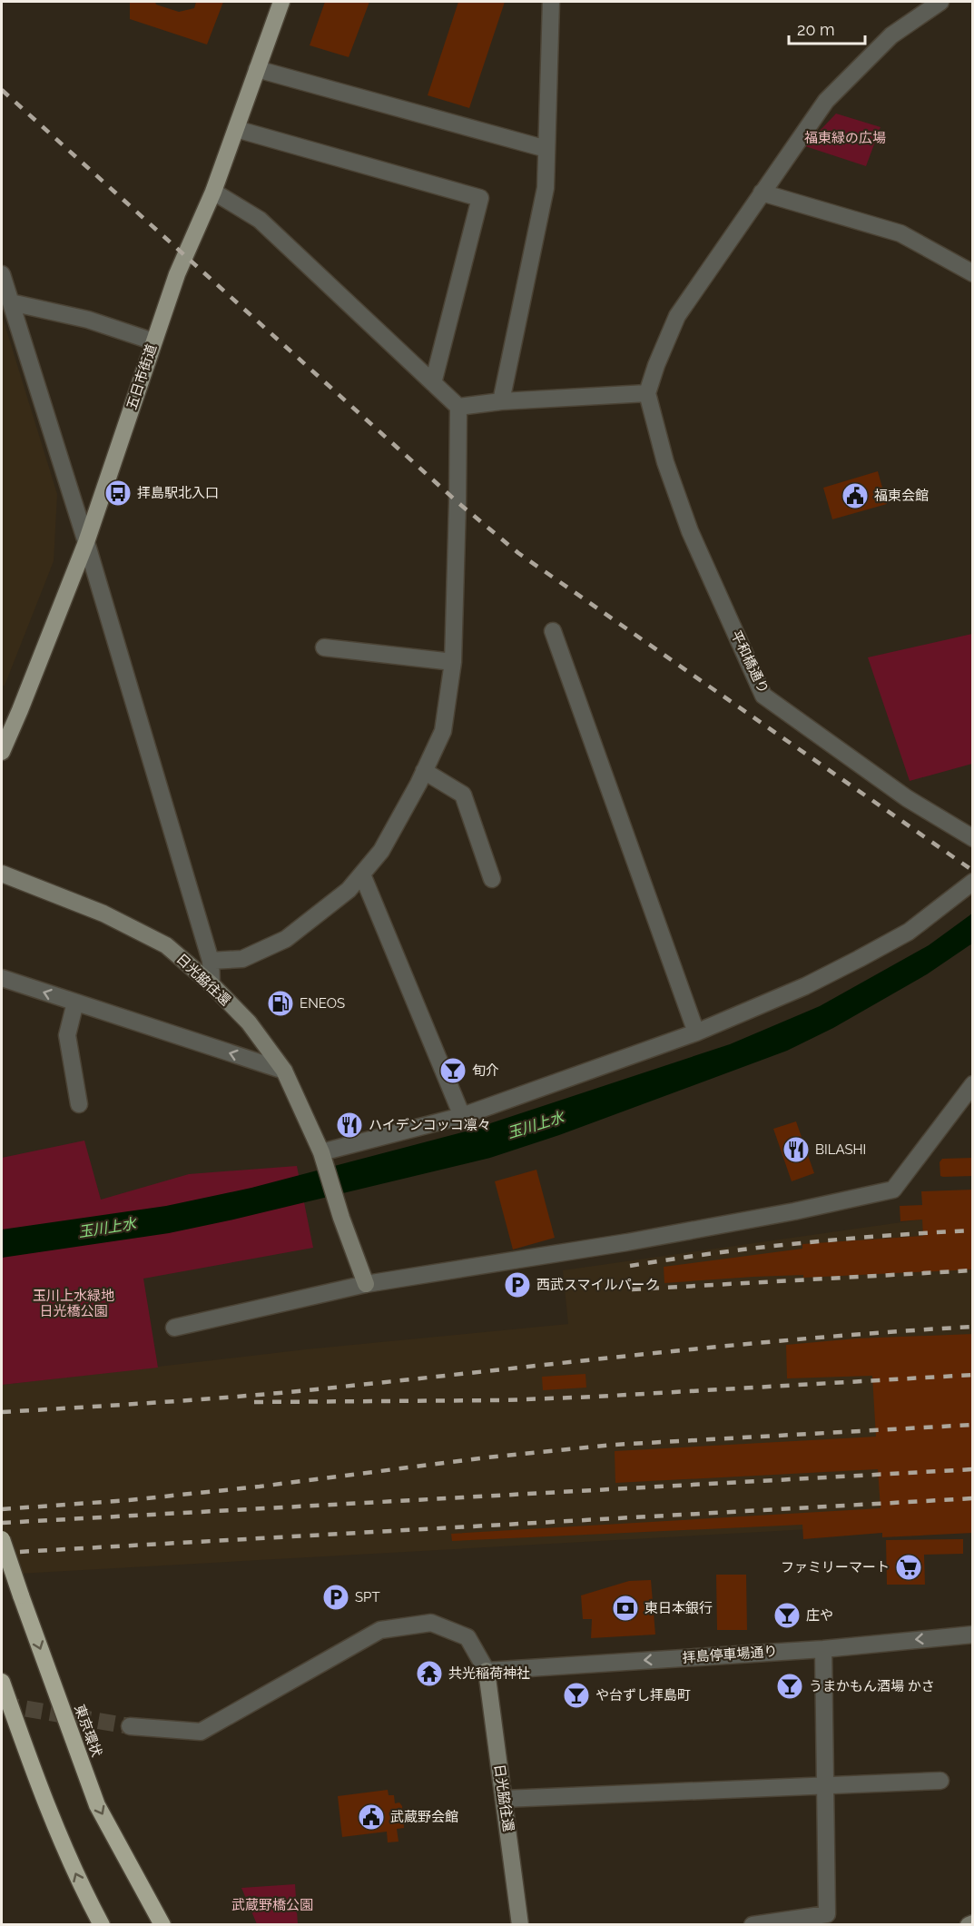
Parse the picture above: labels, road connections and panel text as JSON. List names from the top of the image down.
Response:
{
  "streets": {
    "highway": ["東京環状"],
    "main road": ["五日市街道"],
    "street": ["平和橋通り", "日光脇往還", "拝島停車場通り"]
  },
  "crossings": [
    ["日光脇往還", "拝島停車場通り"]
  ],
  "water": ["玉川上水"],
  "parks": ["福東緑の広場", "玉川上水緑地 日光橋公園", "武蔵野橋公園"],
  "places": {
    "bus stop": ["拝島駅北入口"],
    "public building": ["福東会館", "武蔵野会館"],
    "fuel station": ["ENEOS"],
    "bar": [
      "旬介",
      "庄や",
      "うまかもん酒場 かさ",
      "や台ずし拝島町"
    ],
    "restaurant": ["ハイデンコッコ凛々", "BILASHI"],
    "parking": ["西武スマイルパーク", "SPT"],
    "supermarket": ["ファミリーマート"],
    "bank": ["東日本銀行"],
    "temple": ["共光稲荷神社"]
  },
  "scale_bar": "20 m"
}
